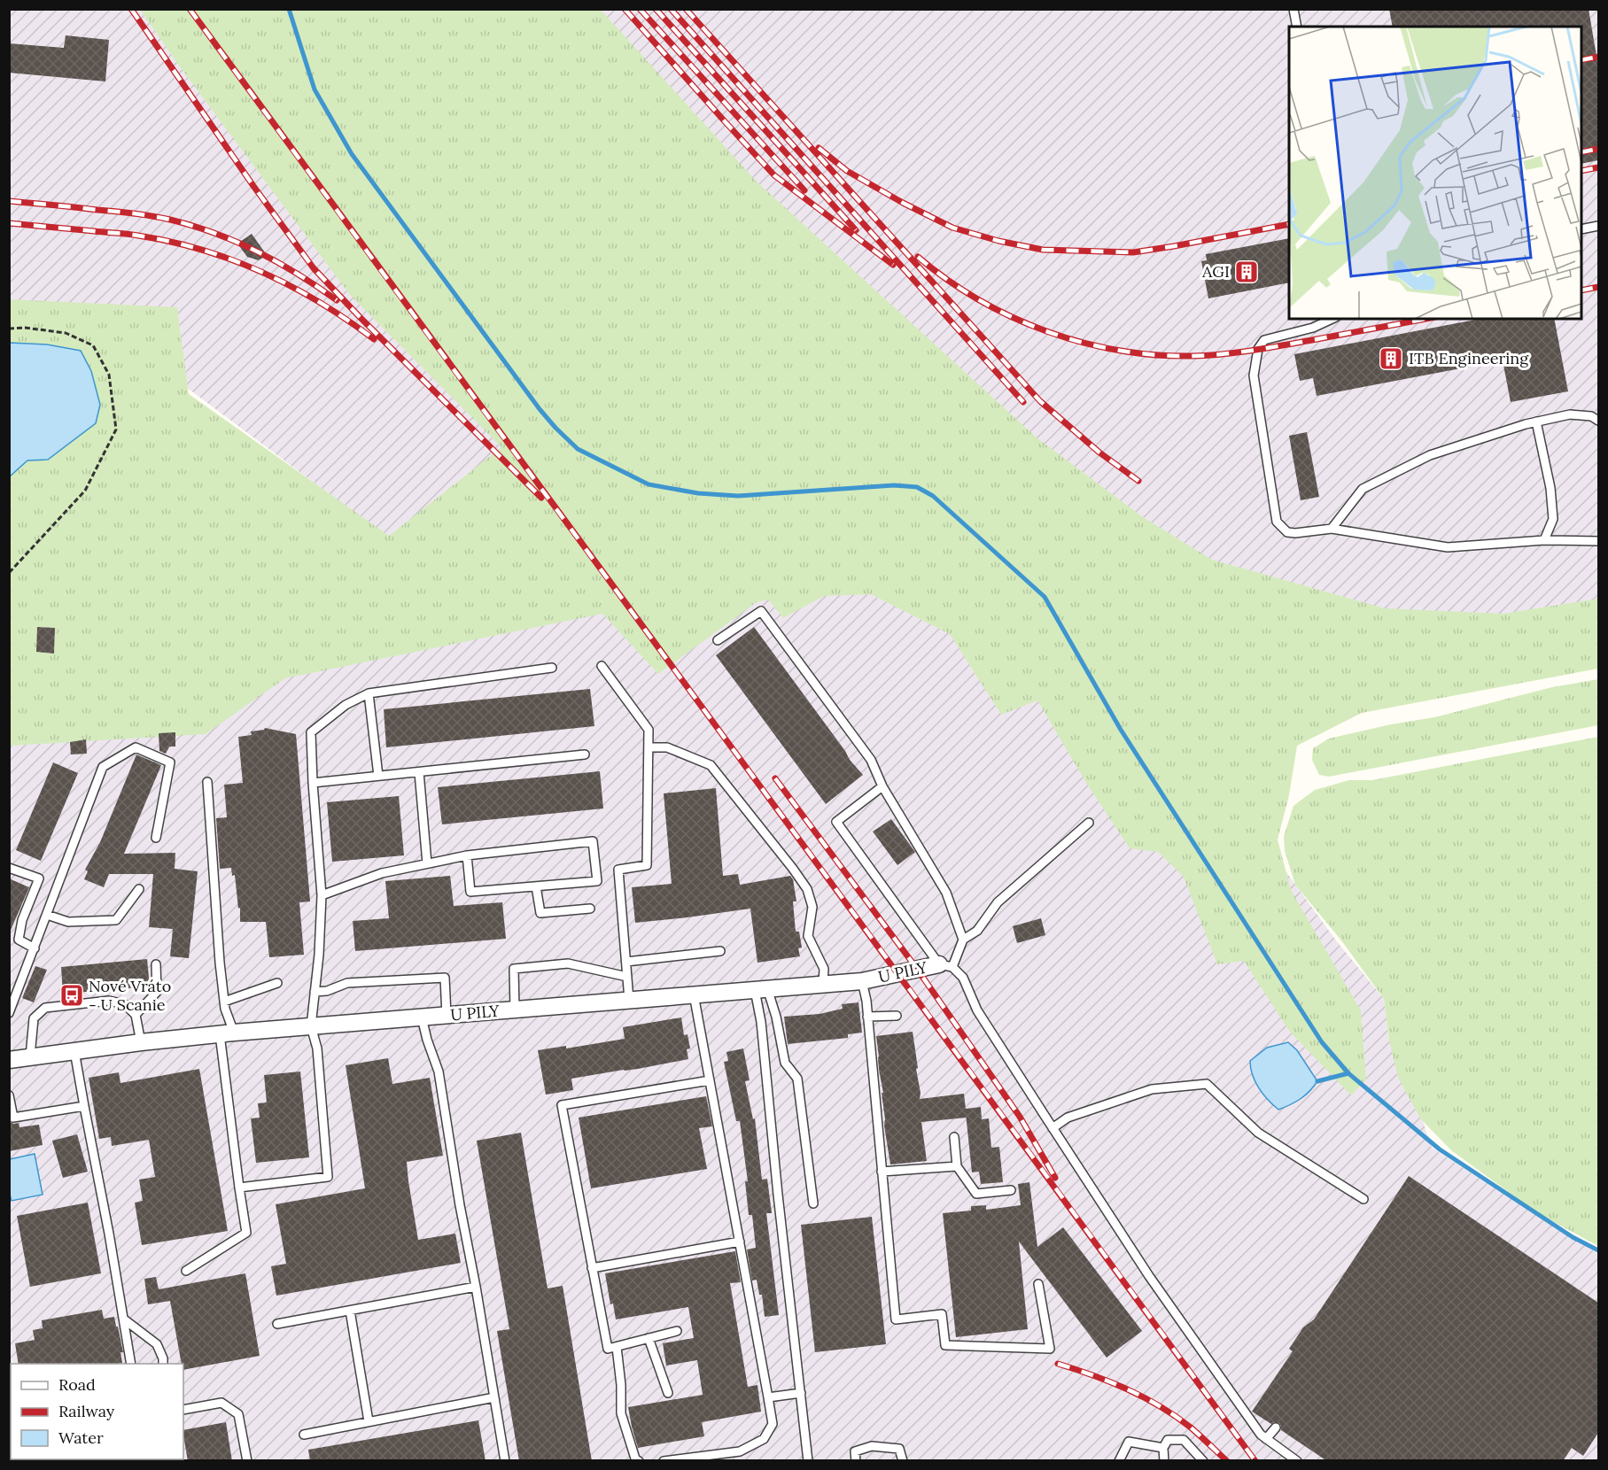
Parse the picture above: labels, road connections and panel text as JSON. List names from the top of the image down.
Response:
{
  "streets": {
    "street": ["U PILY"]
  },
  "places": {
    "building": ["AGI", "ITB Engineering"],
    "bus stop": ["Nové Vráto - U Scanie"]
  },
  "legend": ["Road", "Railway", "Water"]
}
